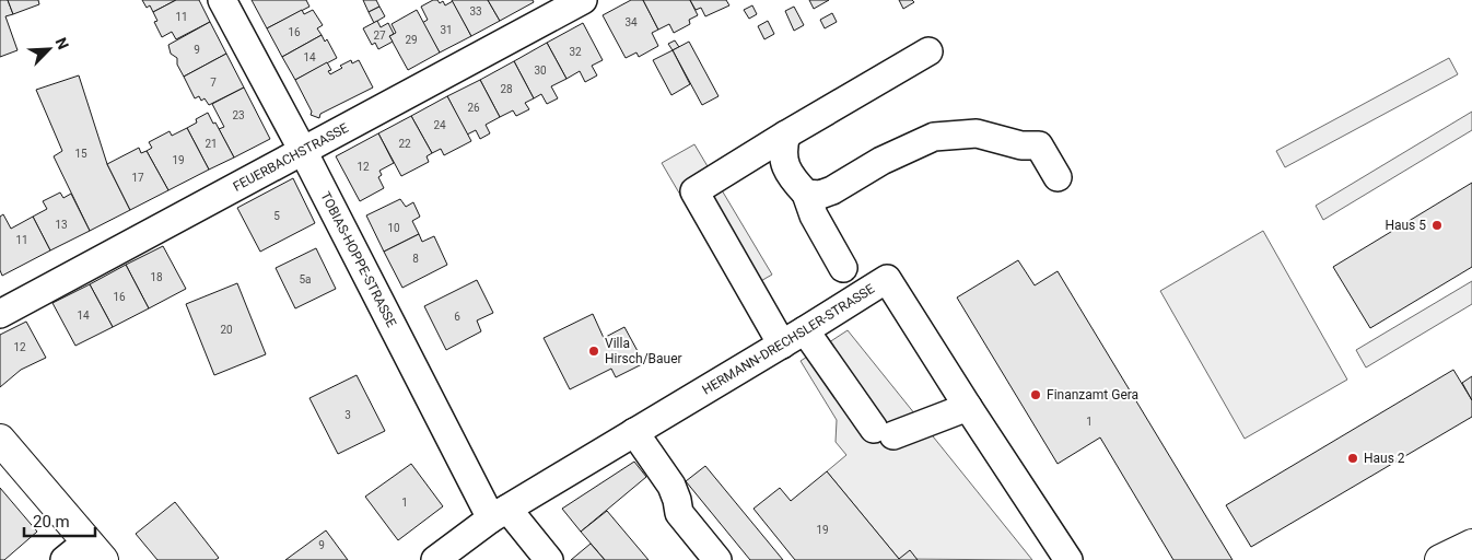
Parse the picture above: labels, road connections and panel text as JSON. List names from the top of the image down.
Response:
{
  "streets": {
    "street": ["FEUERBACHSTRASSE", "TOBIAS-HOPPE-STRASSE", "HERMANN-DRECHSLER-STRASSE"]
  },
  "crossings": [
    ["FEUERBACHSTRASSE", "TOBIAS-HOPPE-STRASSE"],
    ["TOBIAS-HOPPE-STRASSE", "HERMANN-DRECHSLER-STRASSE"]
  ],
  "places": [
    "Haus 5",
    "Villa Hirsch/Bauer",
    "Finanzamt Gera",
    "Haus 2"
  ],
  "house_numbers": [
    "33",
    "11",
    "34",
    "31",
    "16",
    "27",
    "29",
    "9",
    "32",
    "14",
    "30",
    "7",
    "28",
    "26",
    "23",
    "24",
    "21",
    "22",
    "15",
    "19",
    "12",
    "17",
    "5",
    "13",
    "10",
    "11",
    "8",
    "18",
    "5a",
    "16",
    "14",
    "6",
    "20",
    "12",
    "3",
    "1",
    "1",
    "19",
    "9"
  ],
  "scale_bar": "20 m",
  "north": "top right"
}
